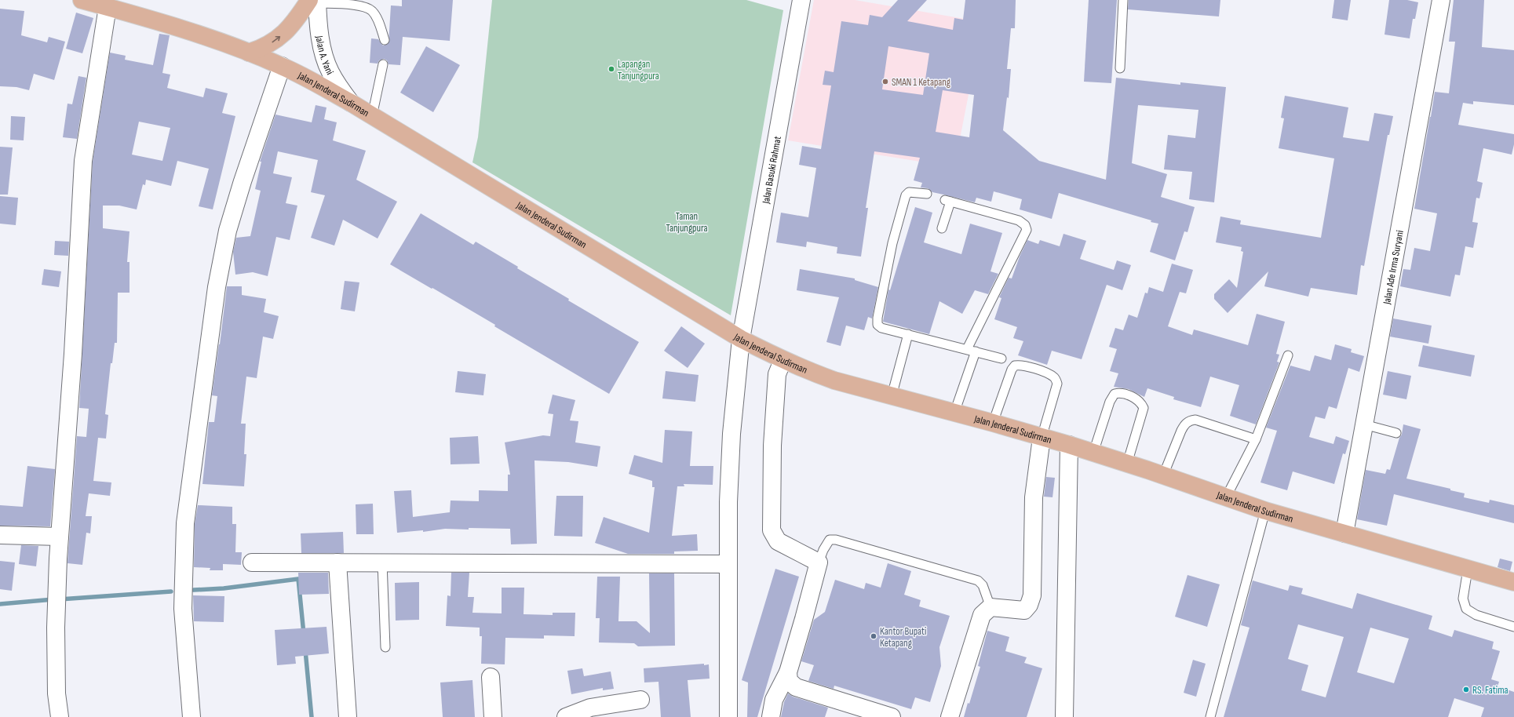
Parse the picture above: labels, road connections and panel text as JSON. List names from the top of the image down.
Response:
{
  "streets": {
    "main road": ["Jalan Jenderal Sudirman"],
    "street": ["Jalan A. Yani", "Jalan Basuki Rahmat", "Jalan Ade Irma Suryani"]
  },
  "crossings": [
    ["Jalan A. Yani", "Jalan Jenderal Sudirman"],
    ["Jalan Jenderal Sudirman", "Jalan Basuki Rahmat"],
    ["Jalan Jenderal Sudirman", "Jalan Ade Irma Suryani"]
  ],
  "parks": ["Taman Tanjungpura"],
  "places": [
    "Lapangan Tanjungpura",
    "SMAN 1 Ketapang",
    "Kantor Bupati Ketapang",
    "RS. Fatima"
  ]
}
